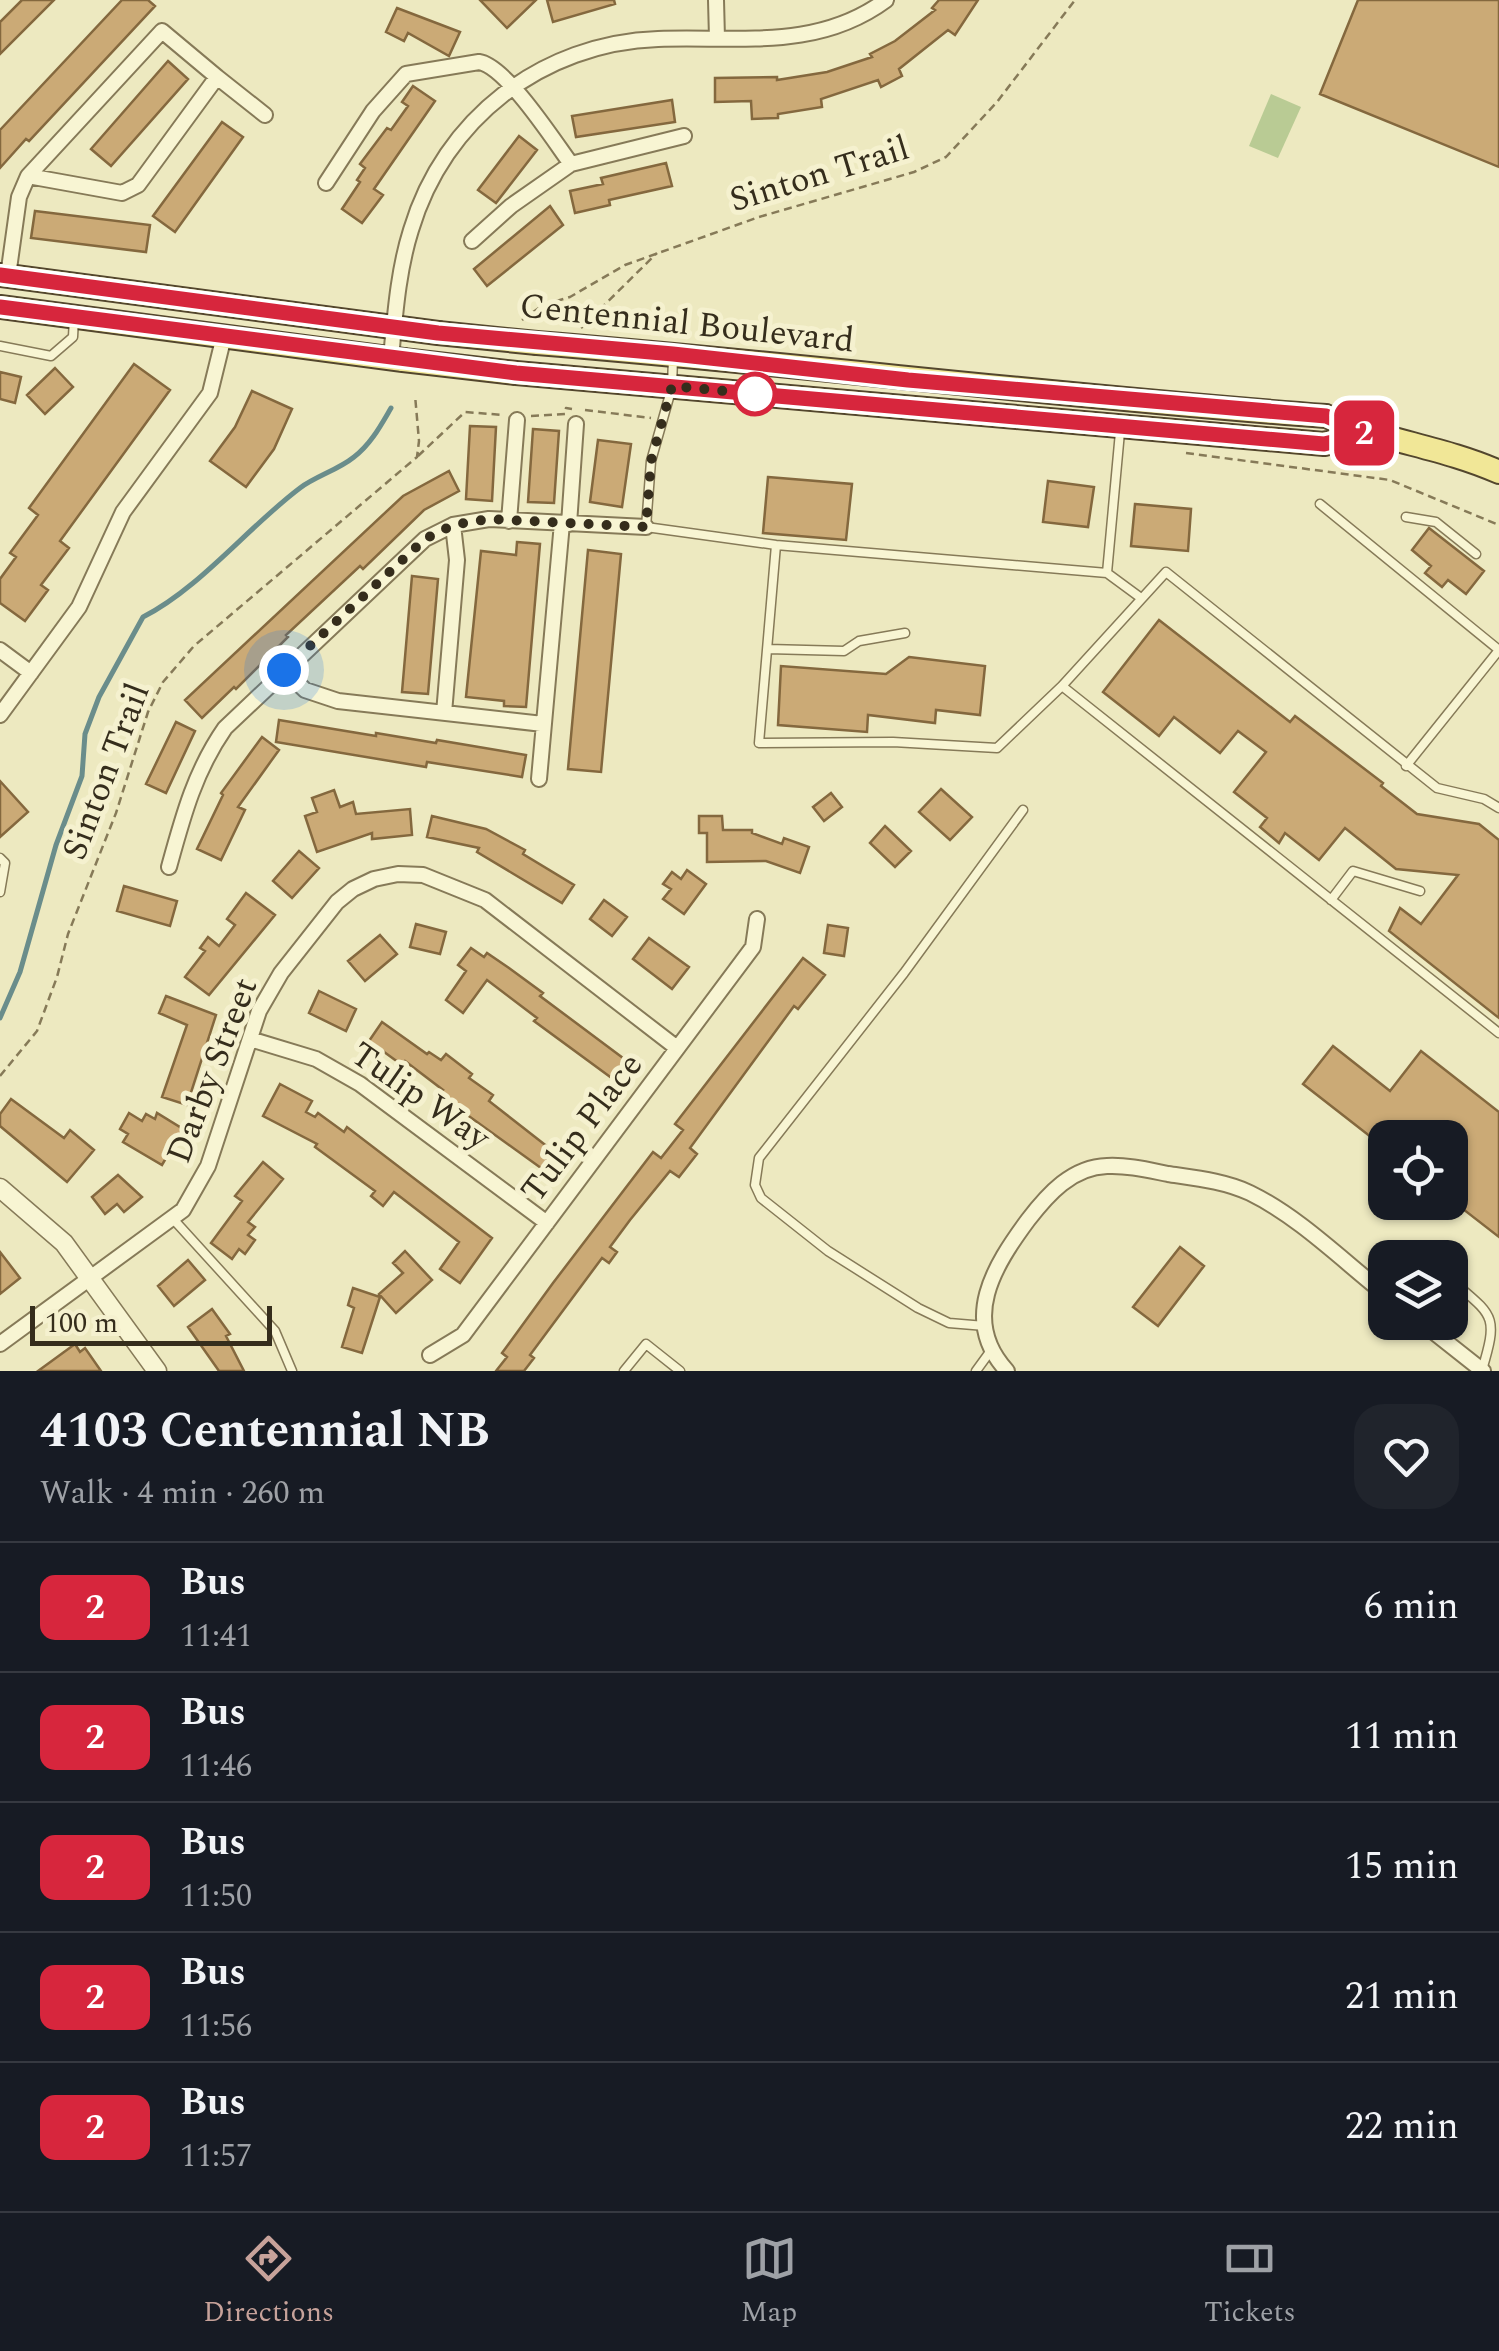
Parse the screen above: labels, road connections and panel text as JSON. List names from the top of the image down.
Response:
{
  "streets": {
    "main road": ["Centennial Boulevard"],
    "street": ["Darby Street", "Tulip Way", "Tulip Place"],
    "path": ["Sinton Trail"]
  },
  "crossings": [
    ["Darby Street", "Tulip Way"],
    ["Darby Street", "Tulip Place"],
    ["Tulip Way", "Tulip Place"]
  ],
  "lines": ["bus line 2"],
  "scale_bar": "100 m",
  "page": {
    "on_map": "2",
    "scale": "100 m",
    "heading": ["4103 Centennial NB", "Walk · 4 min · 260 m"],
    "list": [
      {
        "mark": "2",
        "name": "Bus",
        "note": "11:41",
        "value": "6 min"
      },
      {
        "mark": "2",
        "name": "Bus",
        "note": "11:46",
        "value": "11 min"
      },
      {
        "mark": "2",
        "name": "Bus",
        "note": "11:50",
        "value": "15 min"
      },
      {
        "mark": "2",
        "name": "Bus",
        "note": "11:56",
        "value": "21 min"
      },
      {
        "mark": "2",
        "name": "Bus",
        "note": "11:57",
        "value": "22 min"
      }
    ],
    "tabs": ["Directions", "Map", "Tickets"]
  }
}
